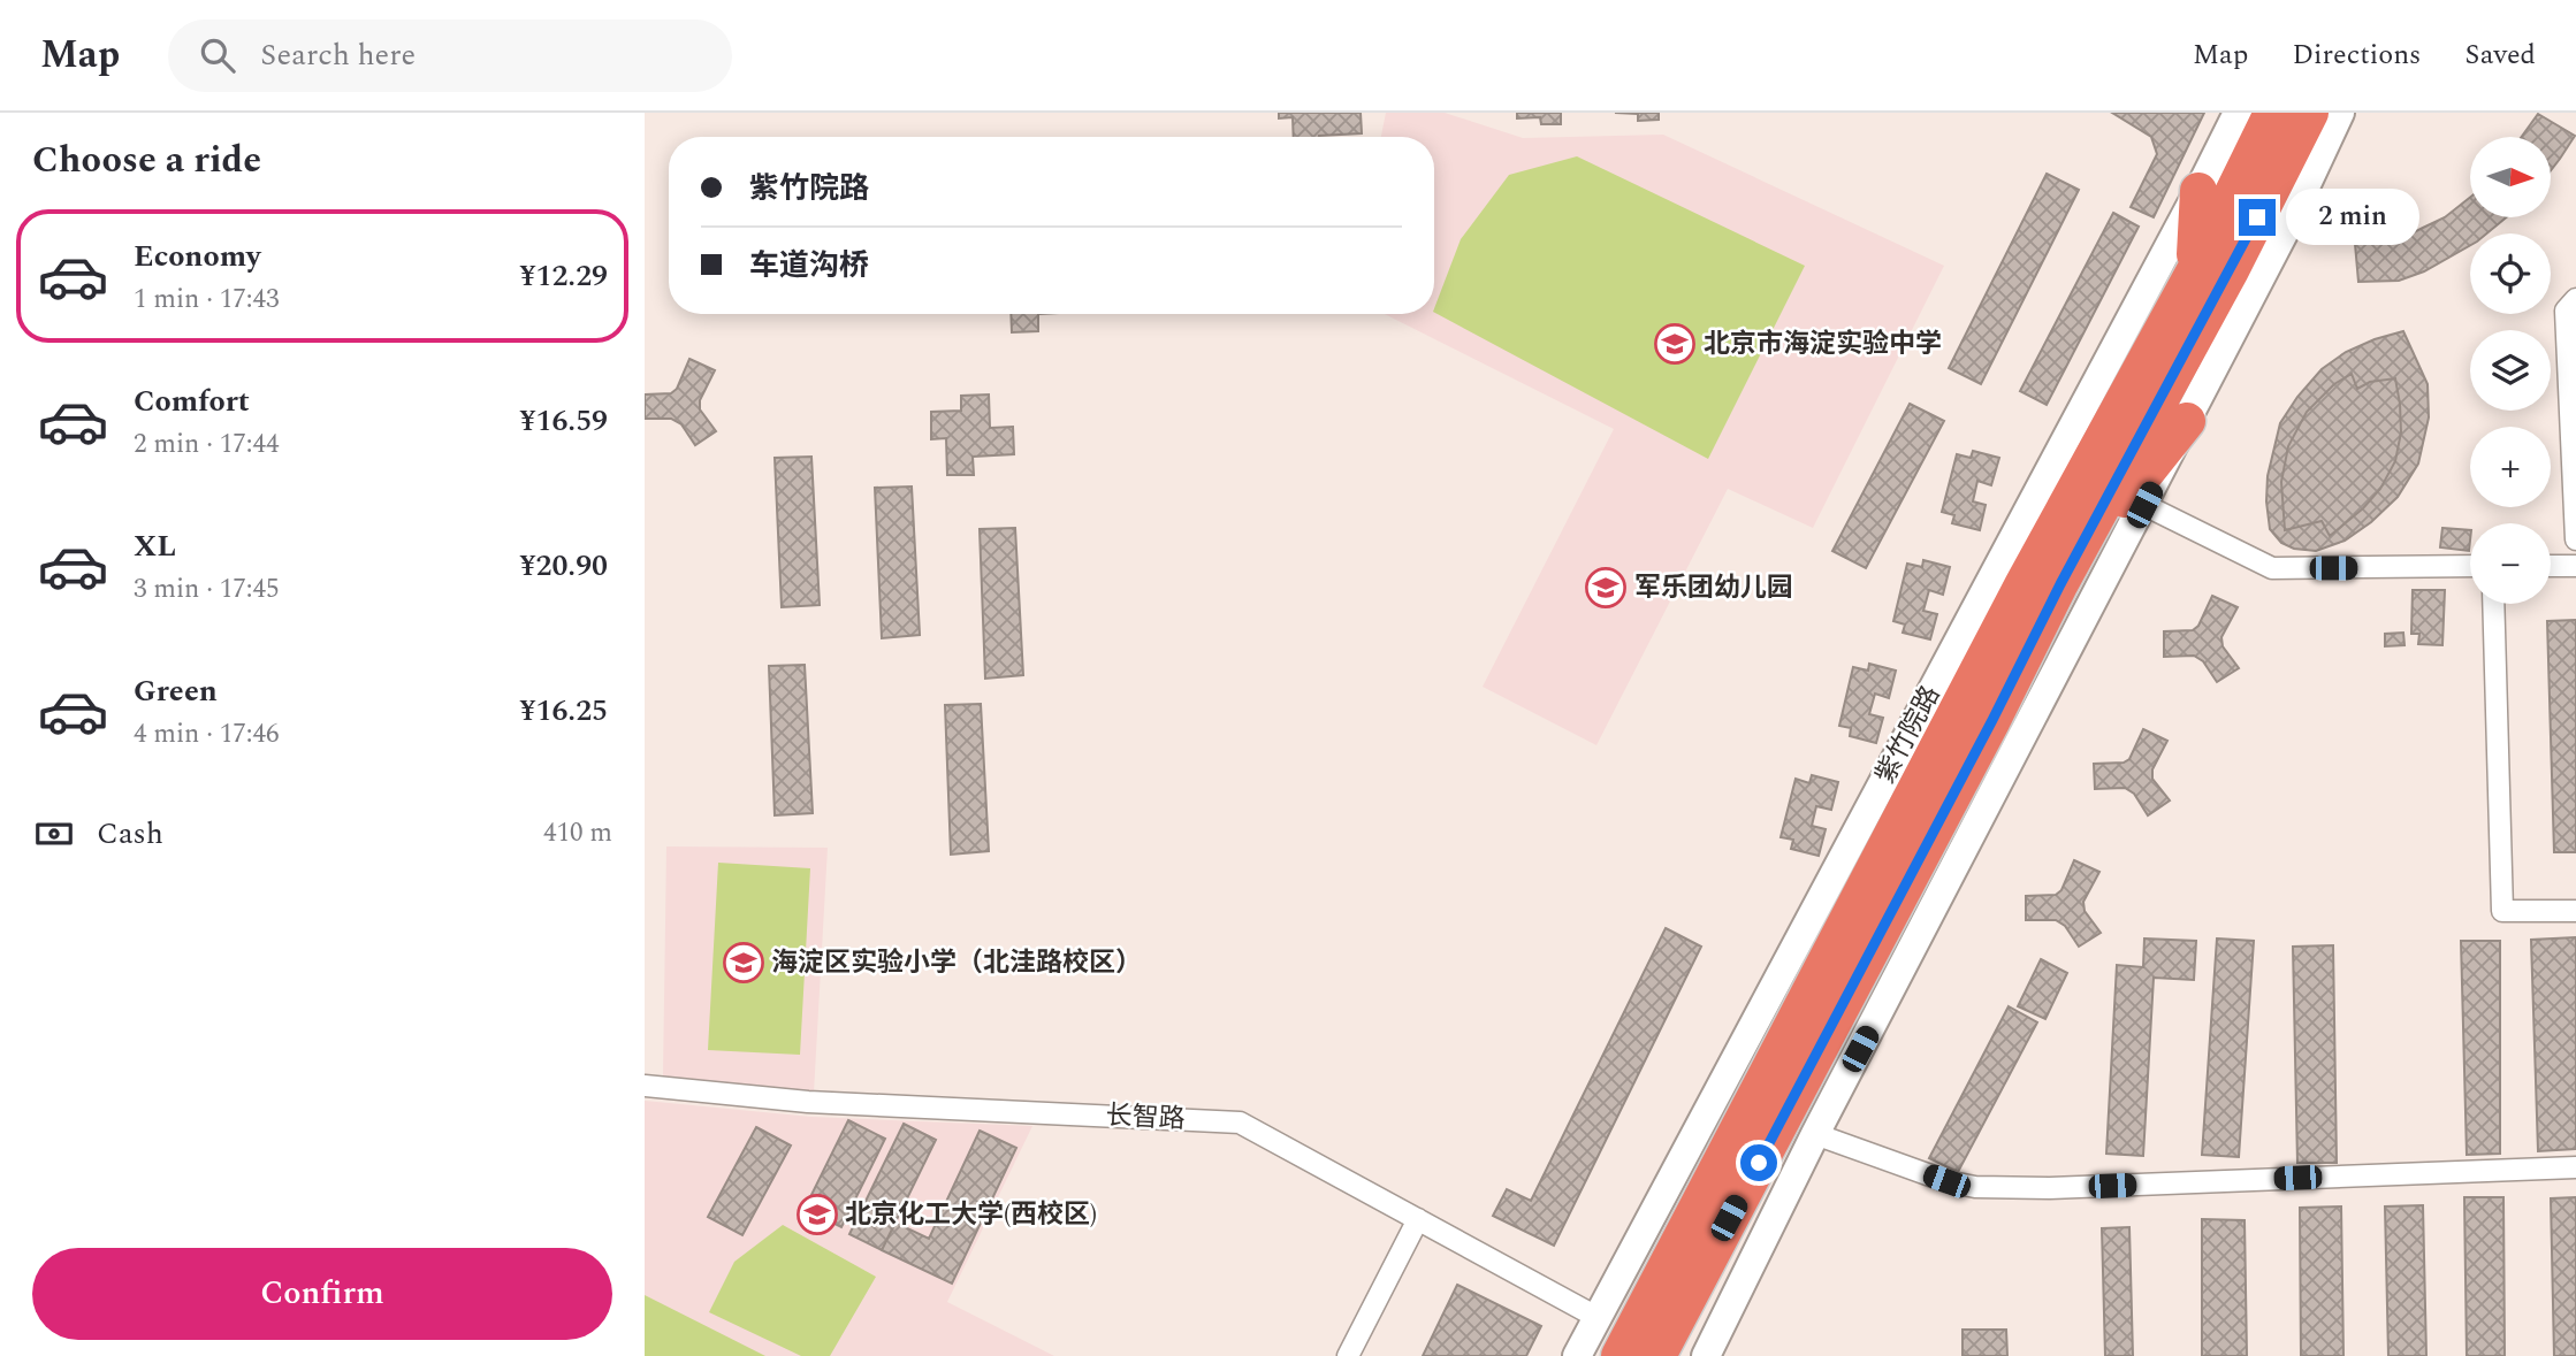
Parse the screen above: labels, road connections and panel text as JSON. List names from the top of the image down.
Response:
{
  "streets": {
    "highway": ["紫竹院路"],
    "street": ["长智路"]
  },
  "crossings": [
    ["紫竹院路", "长智路"]
  ],
  "places": {
    "school or university": [
      "北京市海淀实验中学",
      "军乐团幼儿园",
      "海淀区实验小学（北洼路校区）",
      "北京化工大学(西校区)"
    ]
  },
  "north": "right",
  "page": {
    "header": "Map",
    "search": "Search here",
    "nav": ["Map", "Directions", "Saved"],
    "heading": "Choose a ride",
    "map_buttons": ["+", "−"],
    "banner": ["紫竹院路", "车道沟桥"],
    "bubble": "2 min",
    "list": [
      {
        "name": "Economy",
        "note": "1 min · 17:43",
        "value": "¥12.29"
      },
      {
        "name": "Comfort",
        "note": "2 min · 17:44",
        "value": "¥16.59"
      },
      {
        "name": "XL",
        "note": "3 min · 17:45",
        "value": "¥20.90"
      },
      {
        "name": "Green",
        "note": "4 min · 17:46",
        "value": "¥16.25"
      }
    ],
    "pay": ["Cash", "410 m"],
    "buttons": "Confirm"
  }
}
